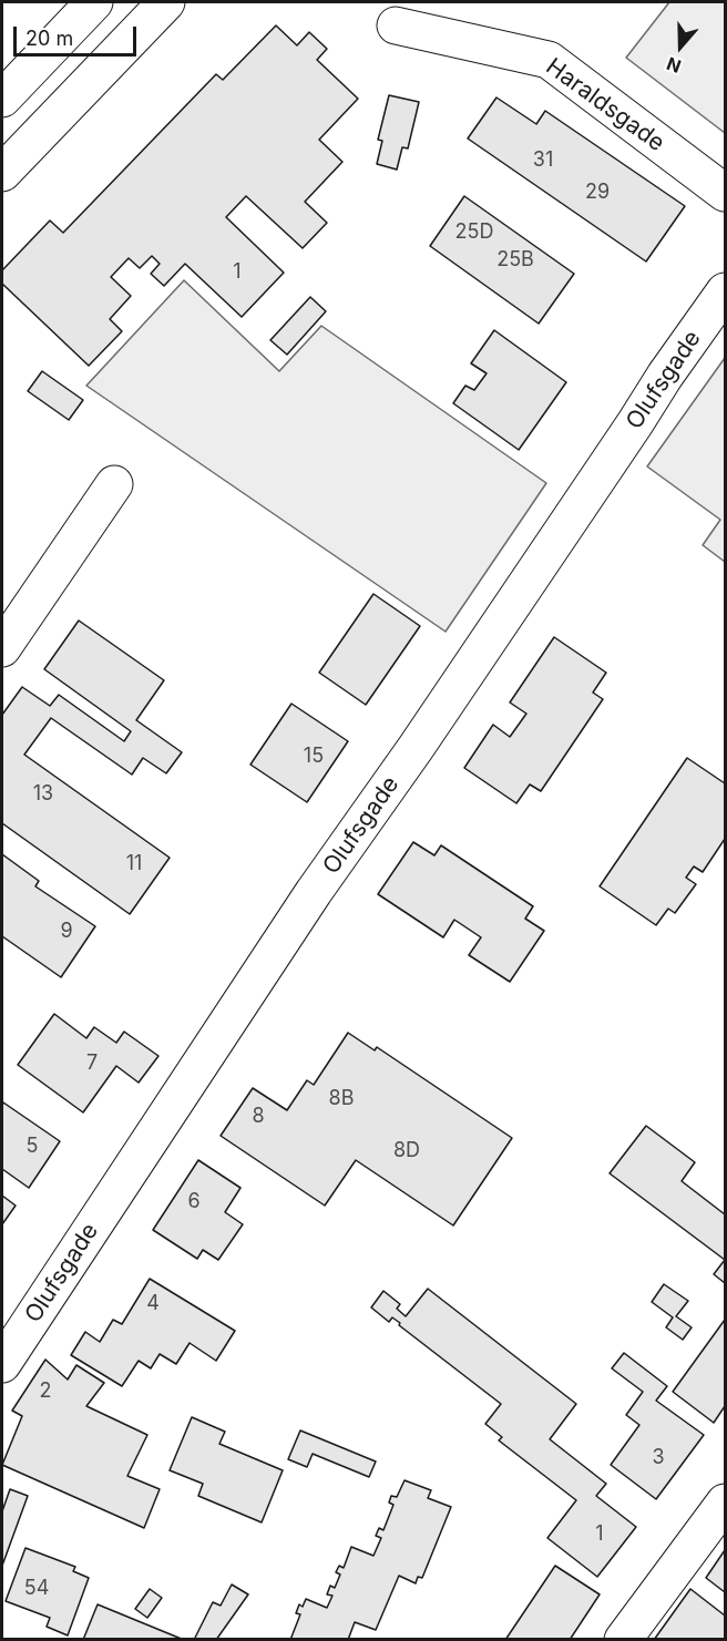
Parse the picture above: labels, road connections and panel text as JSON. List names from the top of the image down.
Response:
{
  "streets": {
    "street": ["Haraldsgade", "Olufsgade"]
  },
  "house_numbers": [
    "31",
    "29",
    "25D",
    "25B",
    "1",
    "15",
    "13",
    "11",
    "9",
    "7",
    "8B",
    "8",
    "5",
    "8D",
    "6",
    "4",
    "2",
    "3",
    "1",
    "54"
  ],
  "scale_bar": "20 m",
  "north": "bottom"
}
